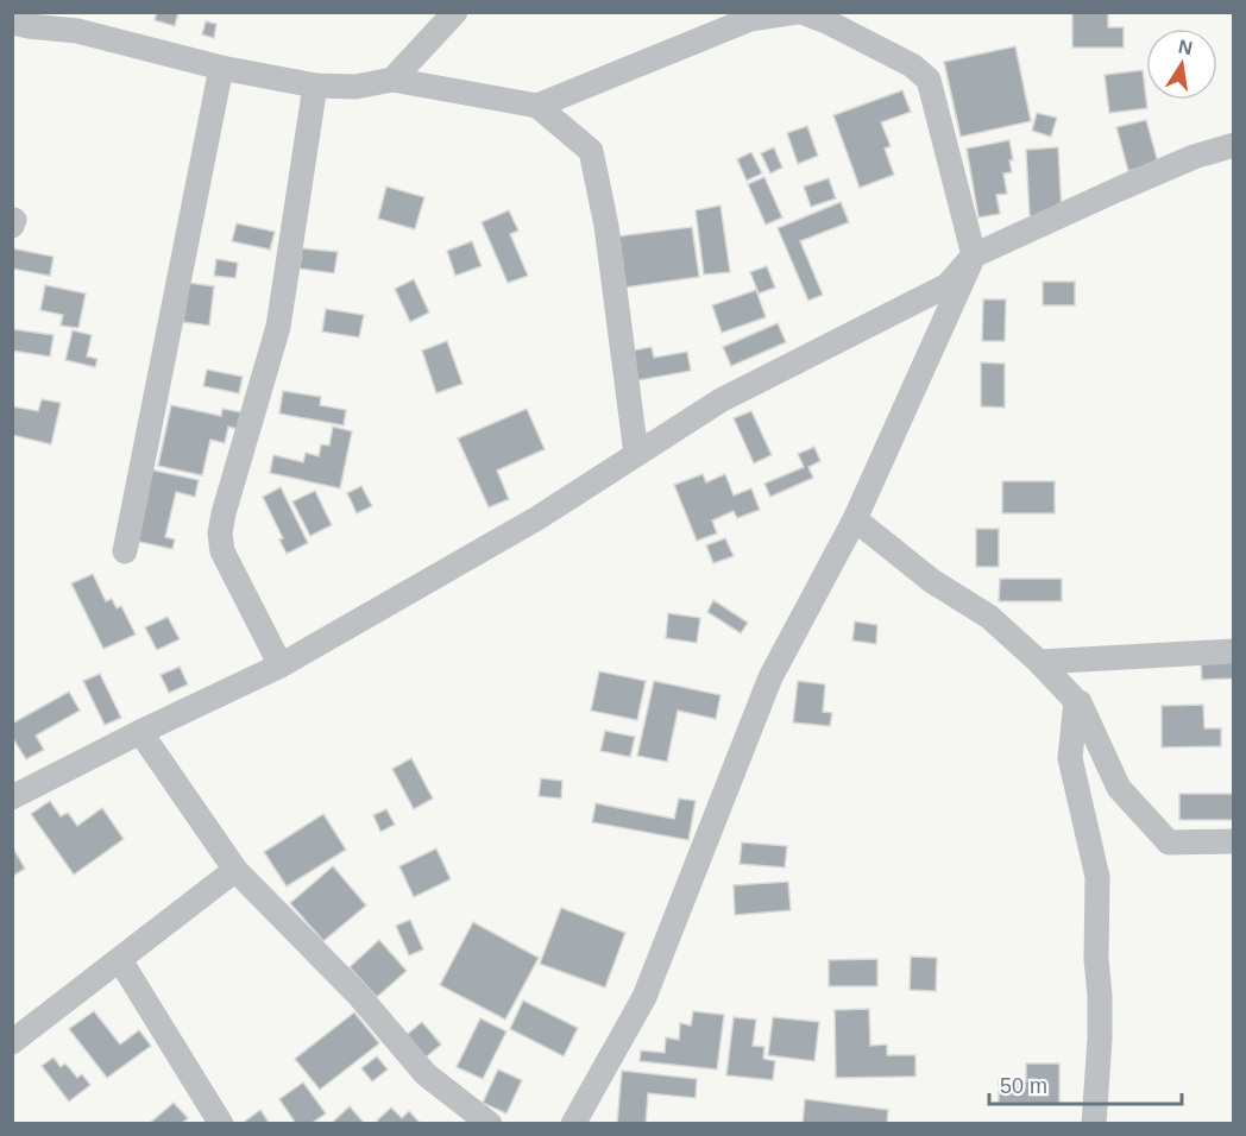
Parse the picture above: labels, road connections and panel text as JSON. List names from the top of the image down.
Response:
{
  "scale_bar": "50 m",
  "north": "top"
}
